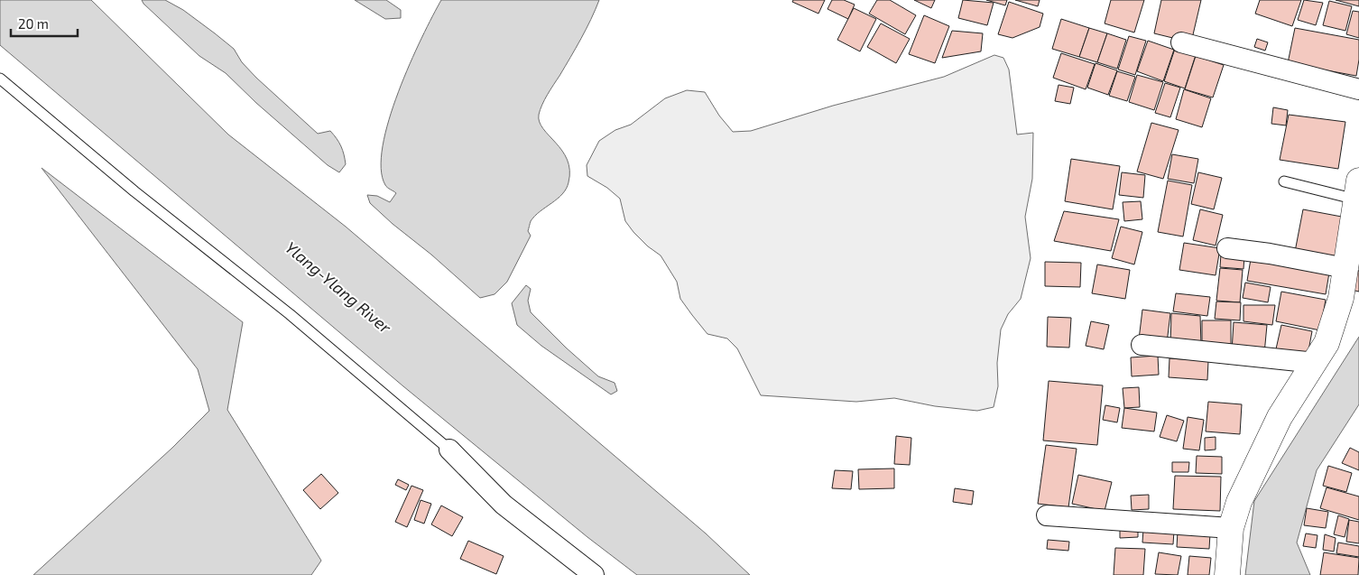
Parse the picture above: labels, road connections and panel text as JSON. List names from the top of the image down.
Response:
{
  "water": ["Ylang-Ylang River"],
  "scale_bar": "20 m"
}
